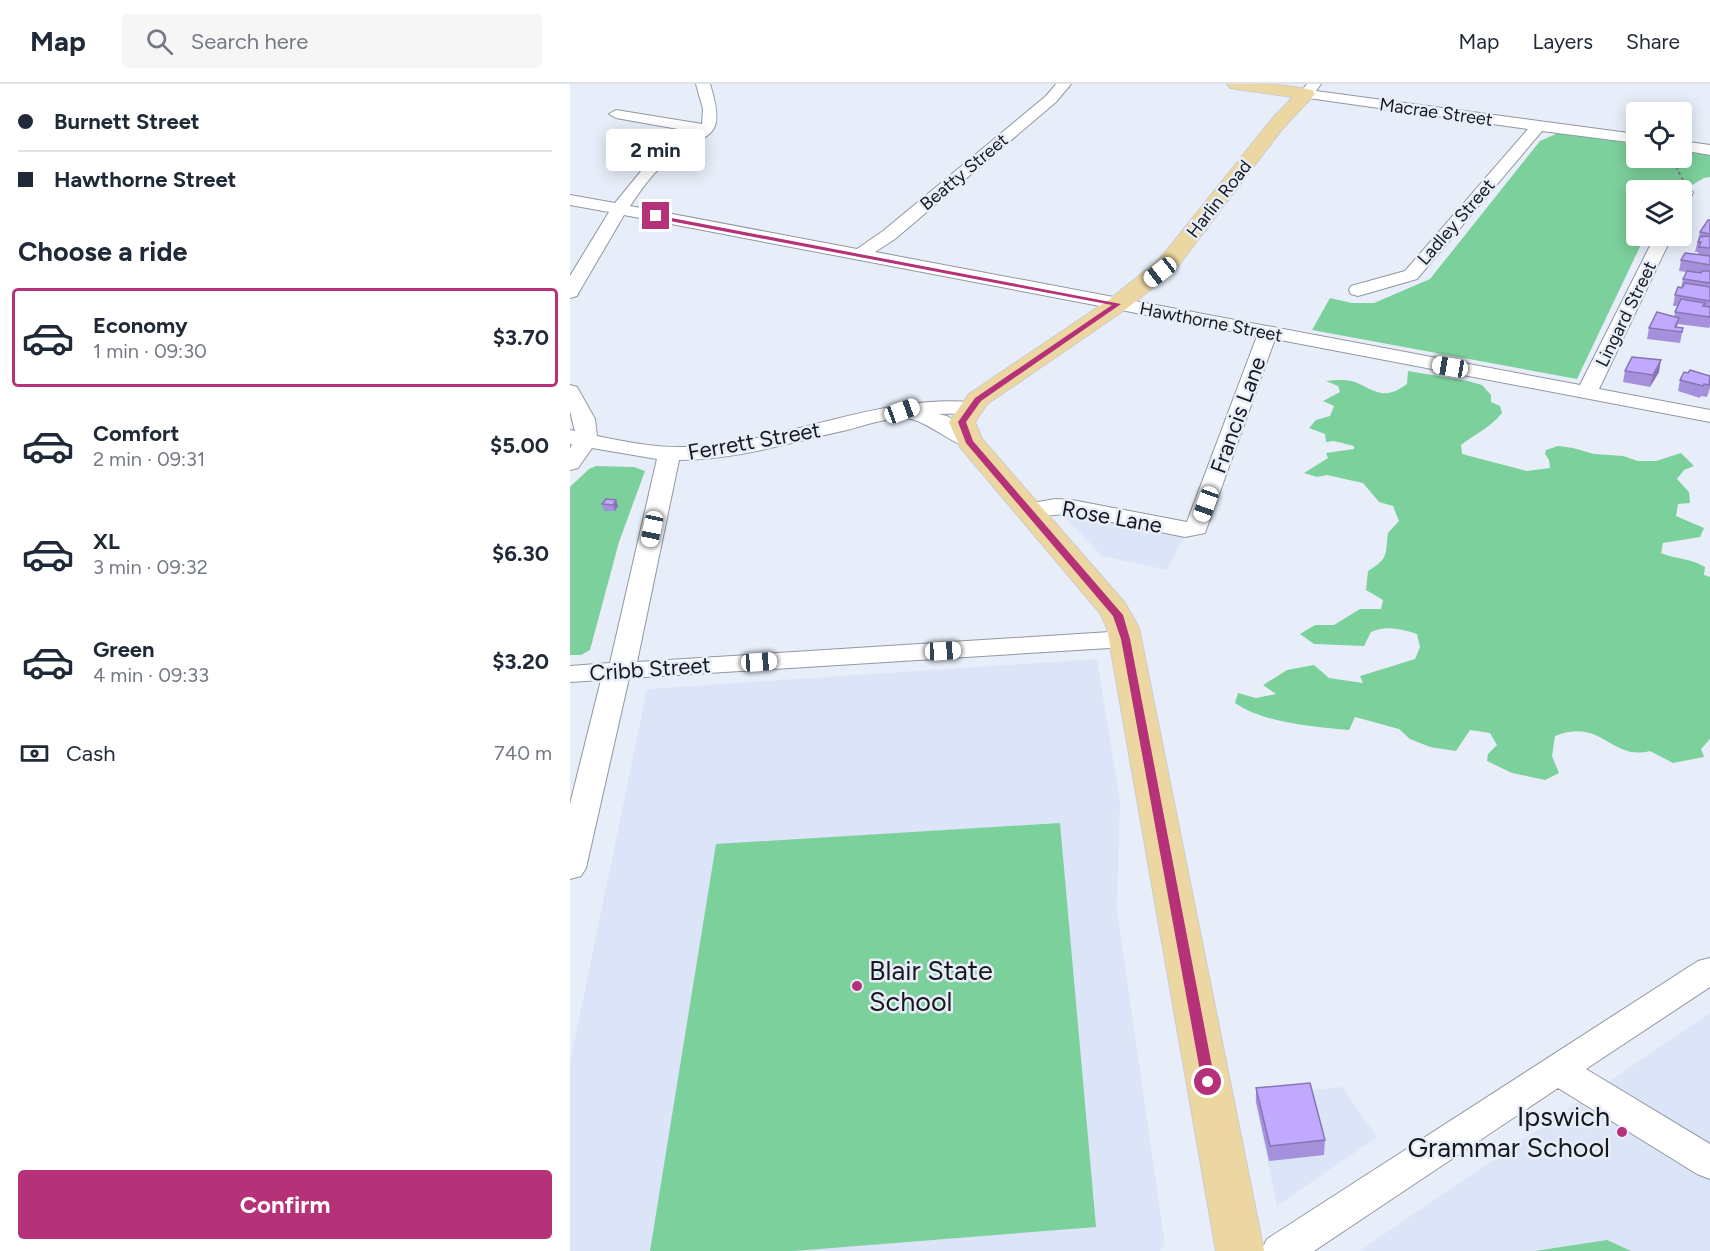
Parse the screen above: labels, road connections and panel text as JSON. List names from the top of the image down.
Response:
{
  "streets": {
    "main road": ["Macrae Street", "Harlin Road"],
    "street": [
      "Beatty Street",
      "Ladley Street",
      "Lingard Street",
      "Hawthorne Street",
      "Francis Lane",
      "Ferrett Street",
      "Rose Lane",
      "Cribb Street"
    ]
  },
  "crossings": [
    ["Macrae Street", "Harlin Road"],
    ["Macrae Street", "Ladley Street"],
    ["Beatty Street", "Hawthorne Street"],
    ["Harlin Road", "Hawthorne Street"],
    ["Harlin Road", "Ferrett Street"],
    ["Lingard Street", "Hawthorne Street"],
    ["Hawthorne Street", "Francis Lane"],
    ["Francis Lane", "Rose Lane"]
  ],
  "places": ["Blair State School", "Ipswich Grammar School"],
  "page": {
    "header": "Map",
    "search": "Search here",
    "nav": ["Map", "Layers", "Share"],
    "banner": ["Burnett Street", "Hawthorne Street"],
    "bubble": "2 min",
    "heading": "Choose a ride",
    "list": [
      {
        "name": "Economy",
        "note": "1 min · 09:30",
        "value": "$3.70"
      },
      {
        "name": "Comfort",
        "note": "2 min · 09:31",
        "value": "$5.00"
      },
      {
        "name": "XL",
        "note": "3 min · 09:32",
        "value": "$6.30"
      },
      {
        "name": "Green",
        "note": "4 min · 09:33",
        "value": "$3.20"
      }
    ],
    "pay": ["Cash", "740 m"],
    "buttons": "Confirm"
  }
}
